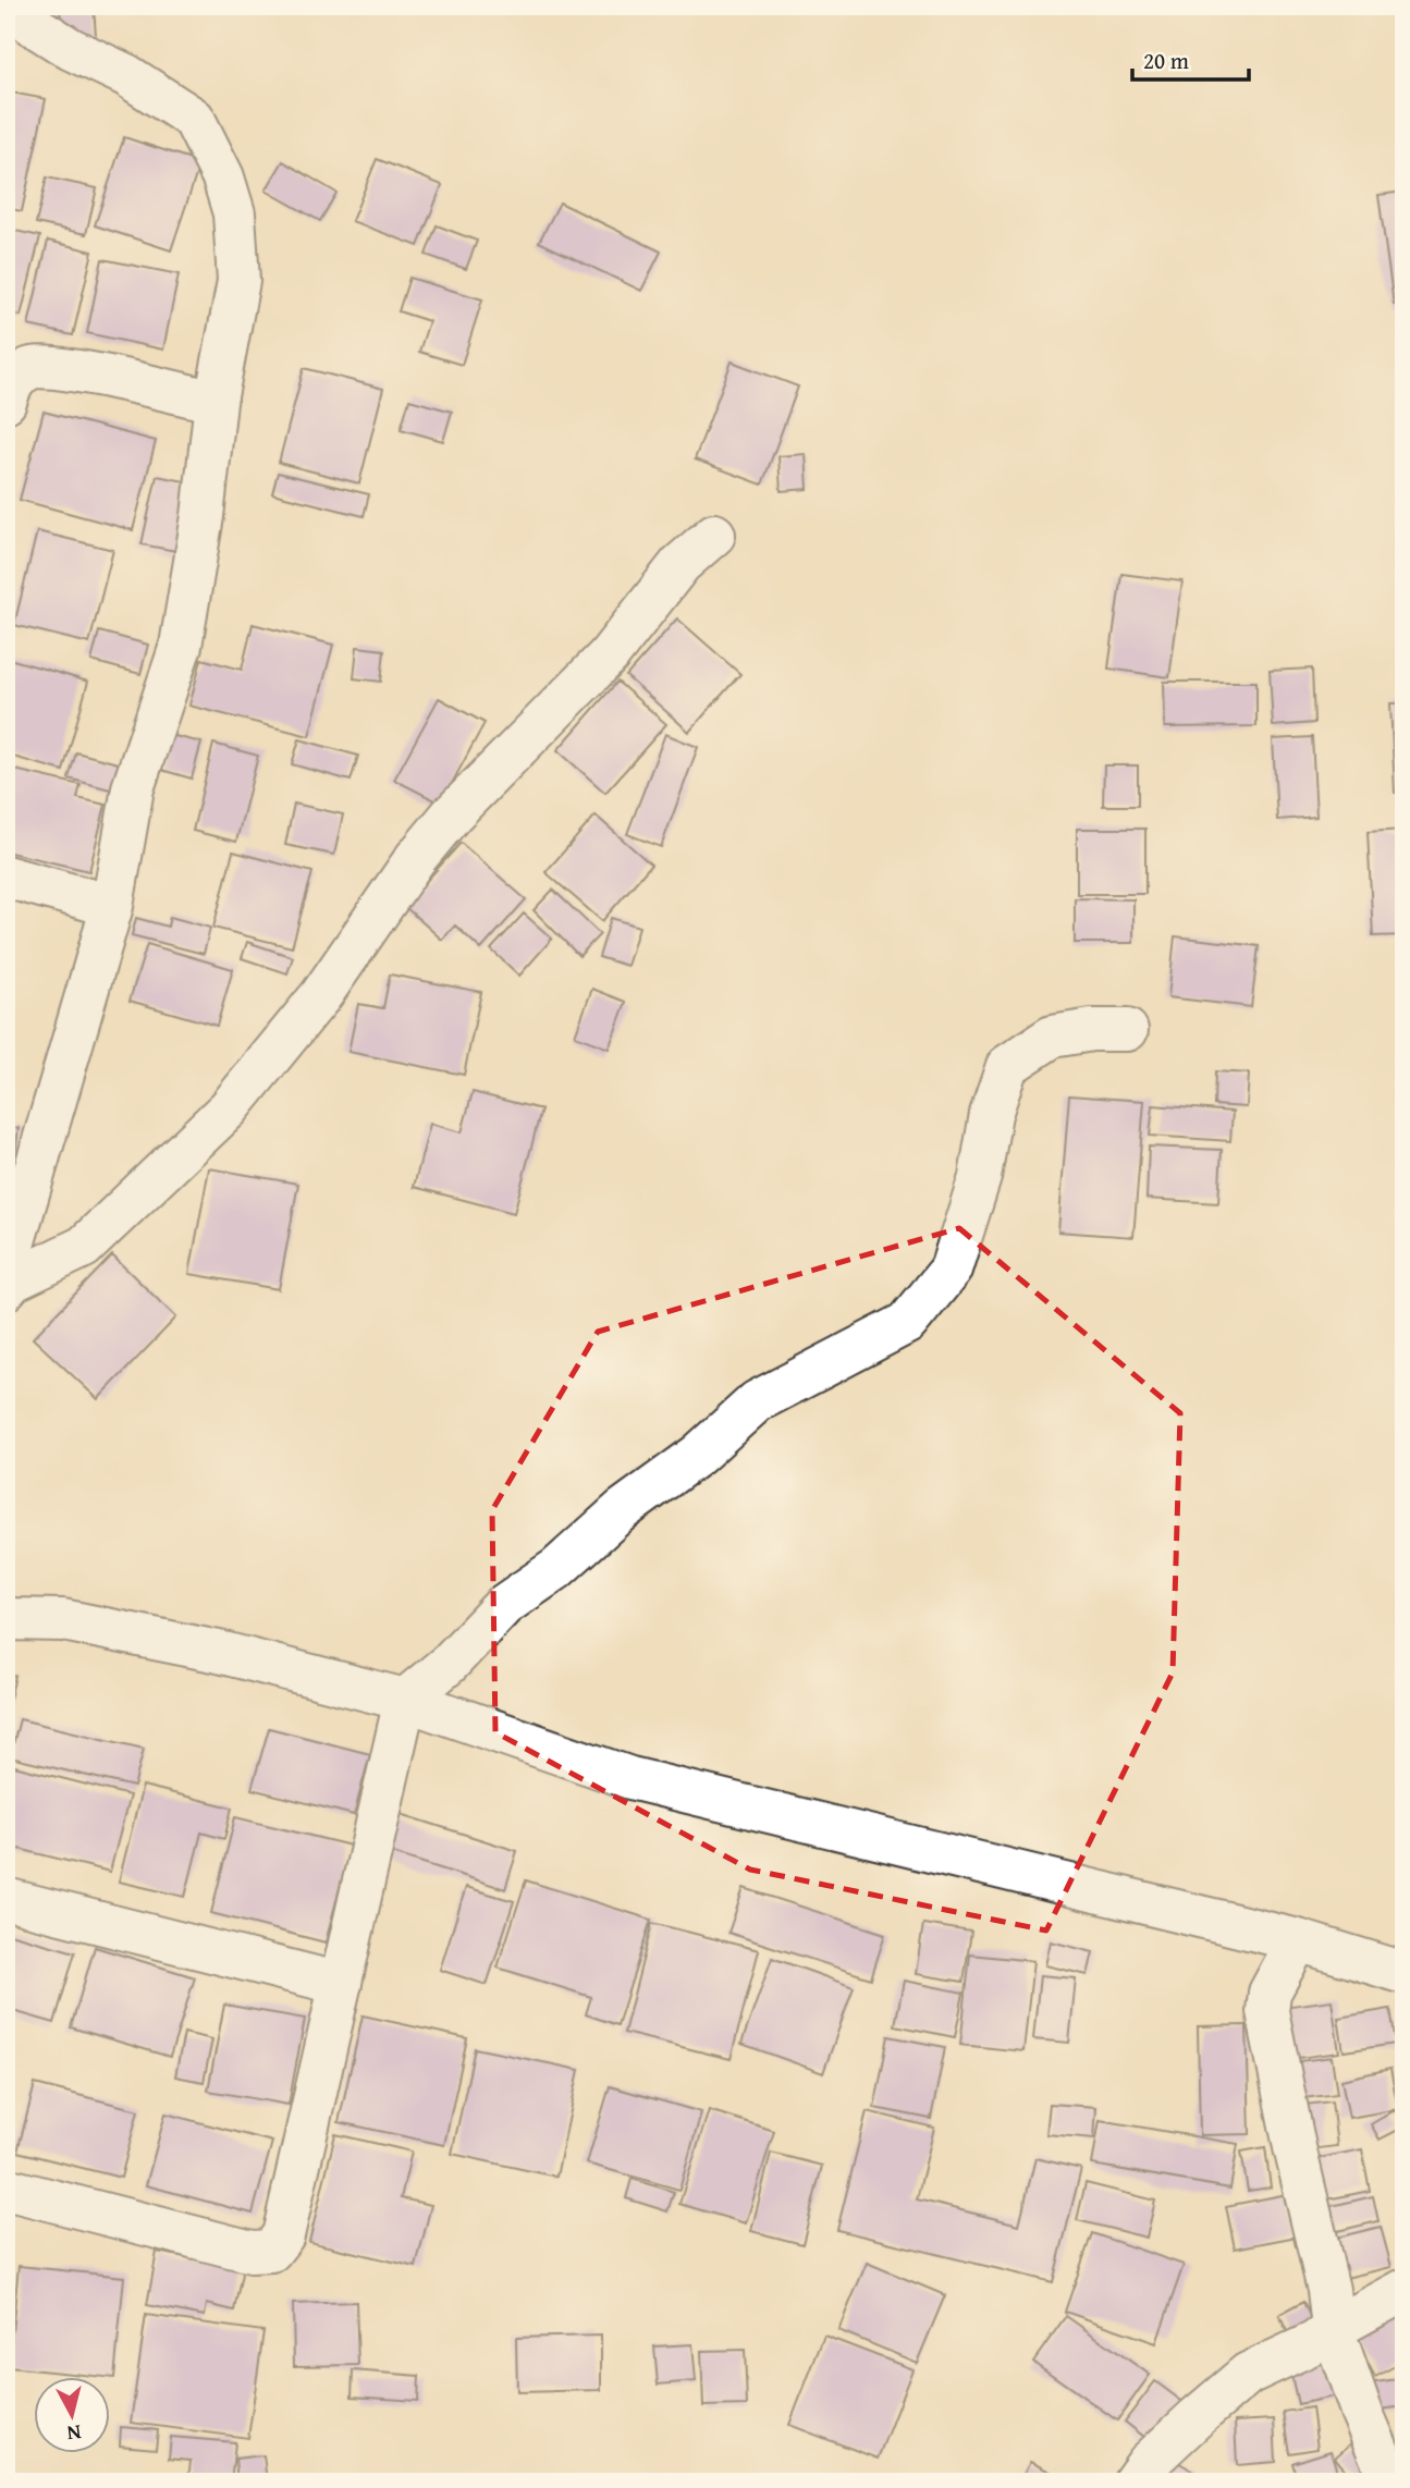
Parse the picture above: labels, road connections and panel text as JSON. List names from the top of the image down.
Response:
{
  "scale_bar": "20 m",
  "north": "bottom"
}
